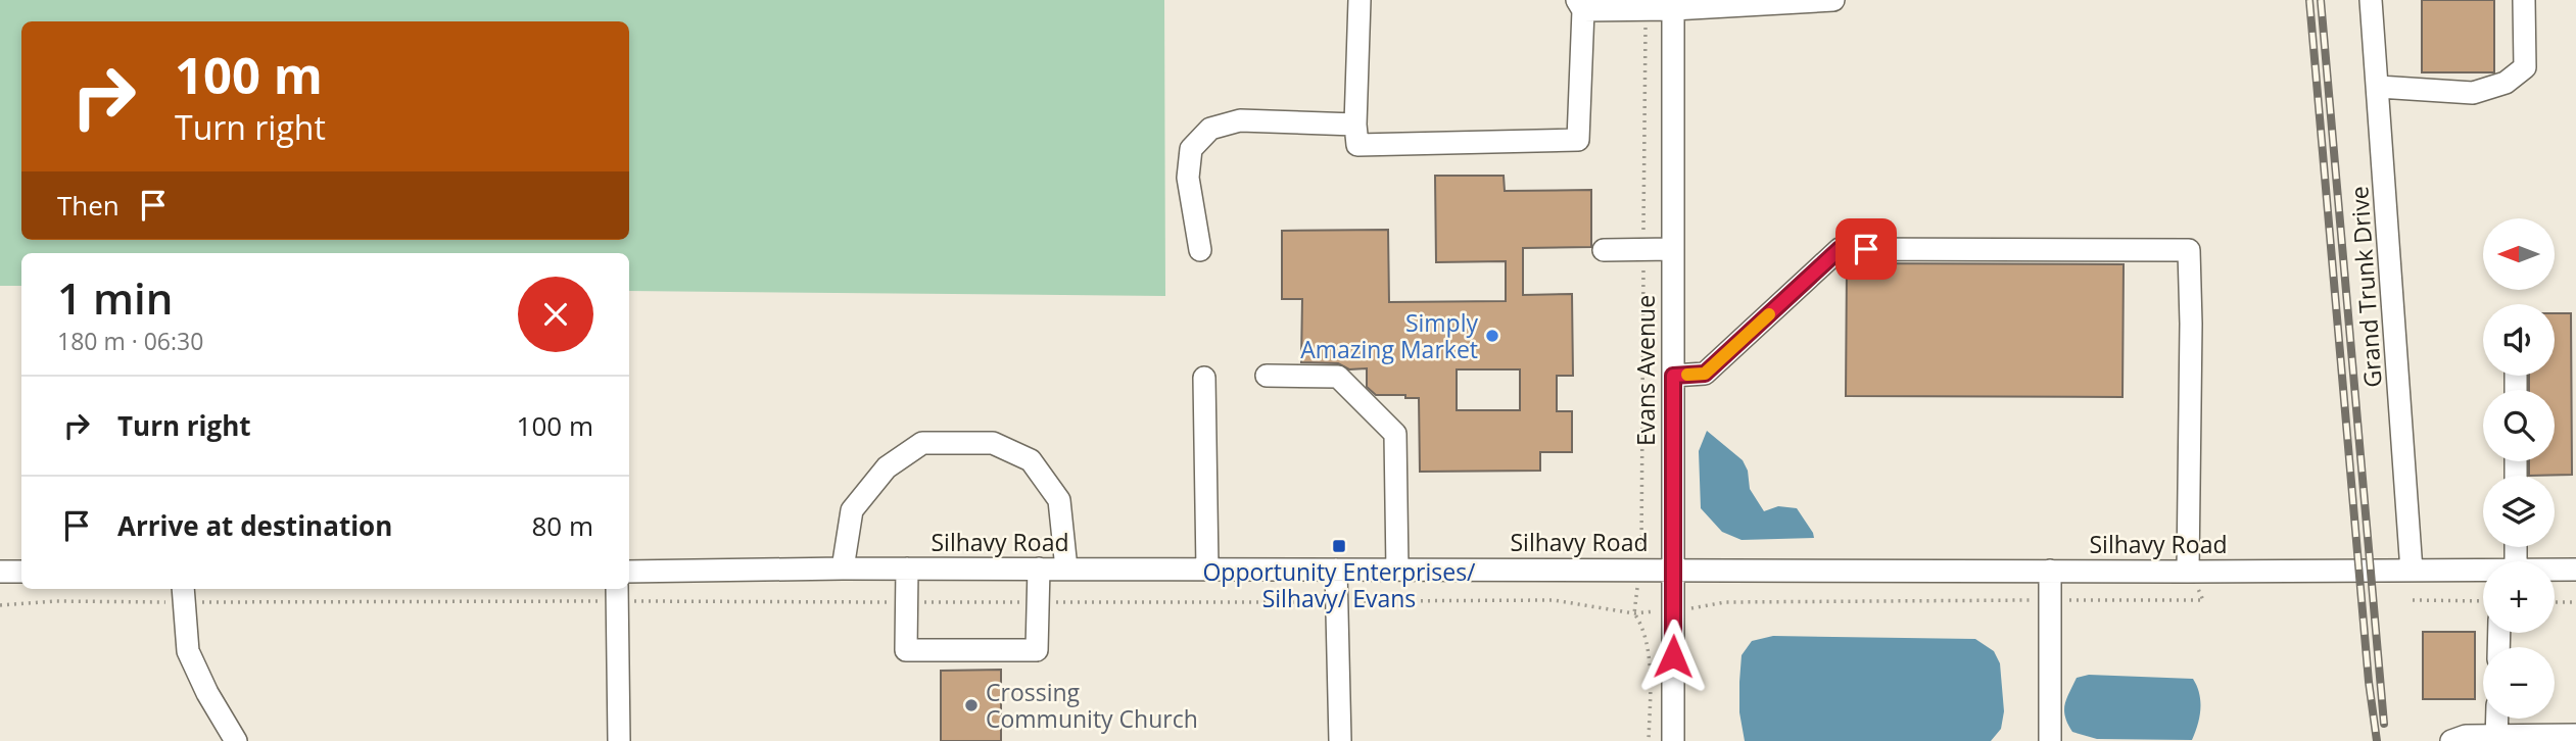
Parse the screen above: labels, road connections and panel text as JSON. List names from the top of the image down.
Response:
{
  "streets": {
    "street": ["Grand Trunk Drive", "Evans Avenue", "Silhavy Road"]
  },
  "crossings": [
    ["Grand Trunk Drive", "Silhavy Road"],
    ["Evans Avenue", "Silhavy Road"]
  ],
  "places": {
    "other": ["Simply Amazing Market", "Crossing Community Church"],
    "transit": ["Opportunity Enterprises/ Silhavy/ Evans"]
  },
  "north": "left",
  "page": {
    "turn": ["100 m", "Turn right"],
    "then": "Then",
    "map_buttons": ["+", "−"],
    "heading": ["1 min", "180 m · 06:30"],
    "list": [
      {
        "name": "Turn right",
        "value": "100 m"
      },
      {
        "name": "Arrive at destination",
        "value": "80 m"
      }
    ]
  }
}
